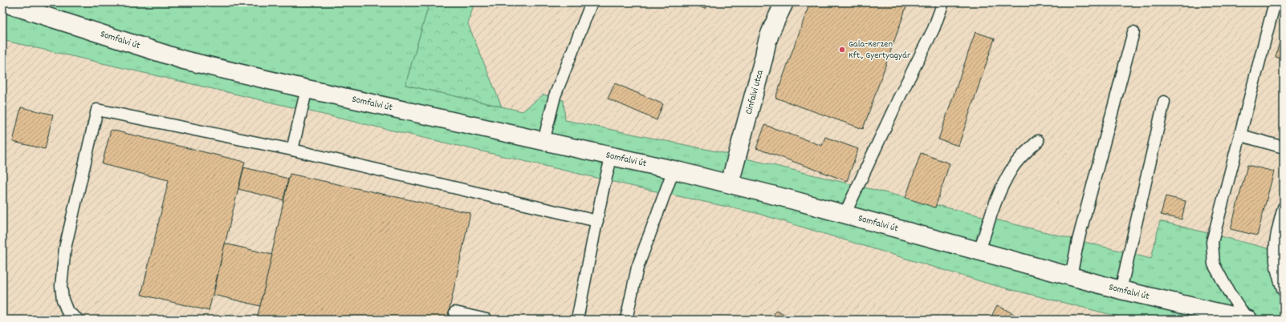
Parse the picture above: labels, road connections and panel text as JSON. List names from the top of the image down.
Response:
{
  "streets": {
    "street": ["Somfalvi út", "Cinfalvi utca"]
  },
  "crossings": [
    ["Somfalvi út", "Cinfalvi utca"]
  ],
  "places": ["Gala-Kerzen Kft., Gyertyagyár"]
}
